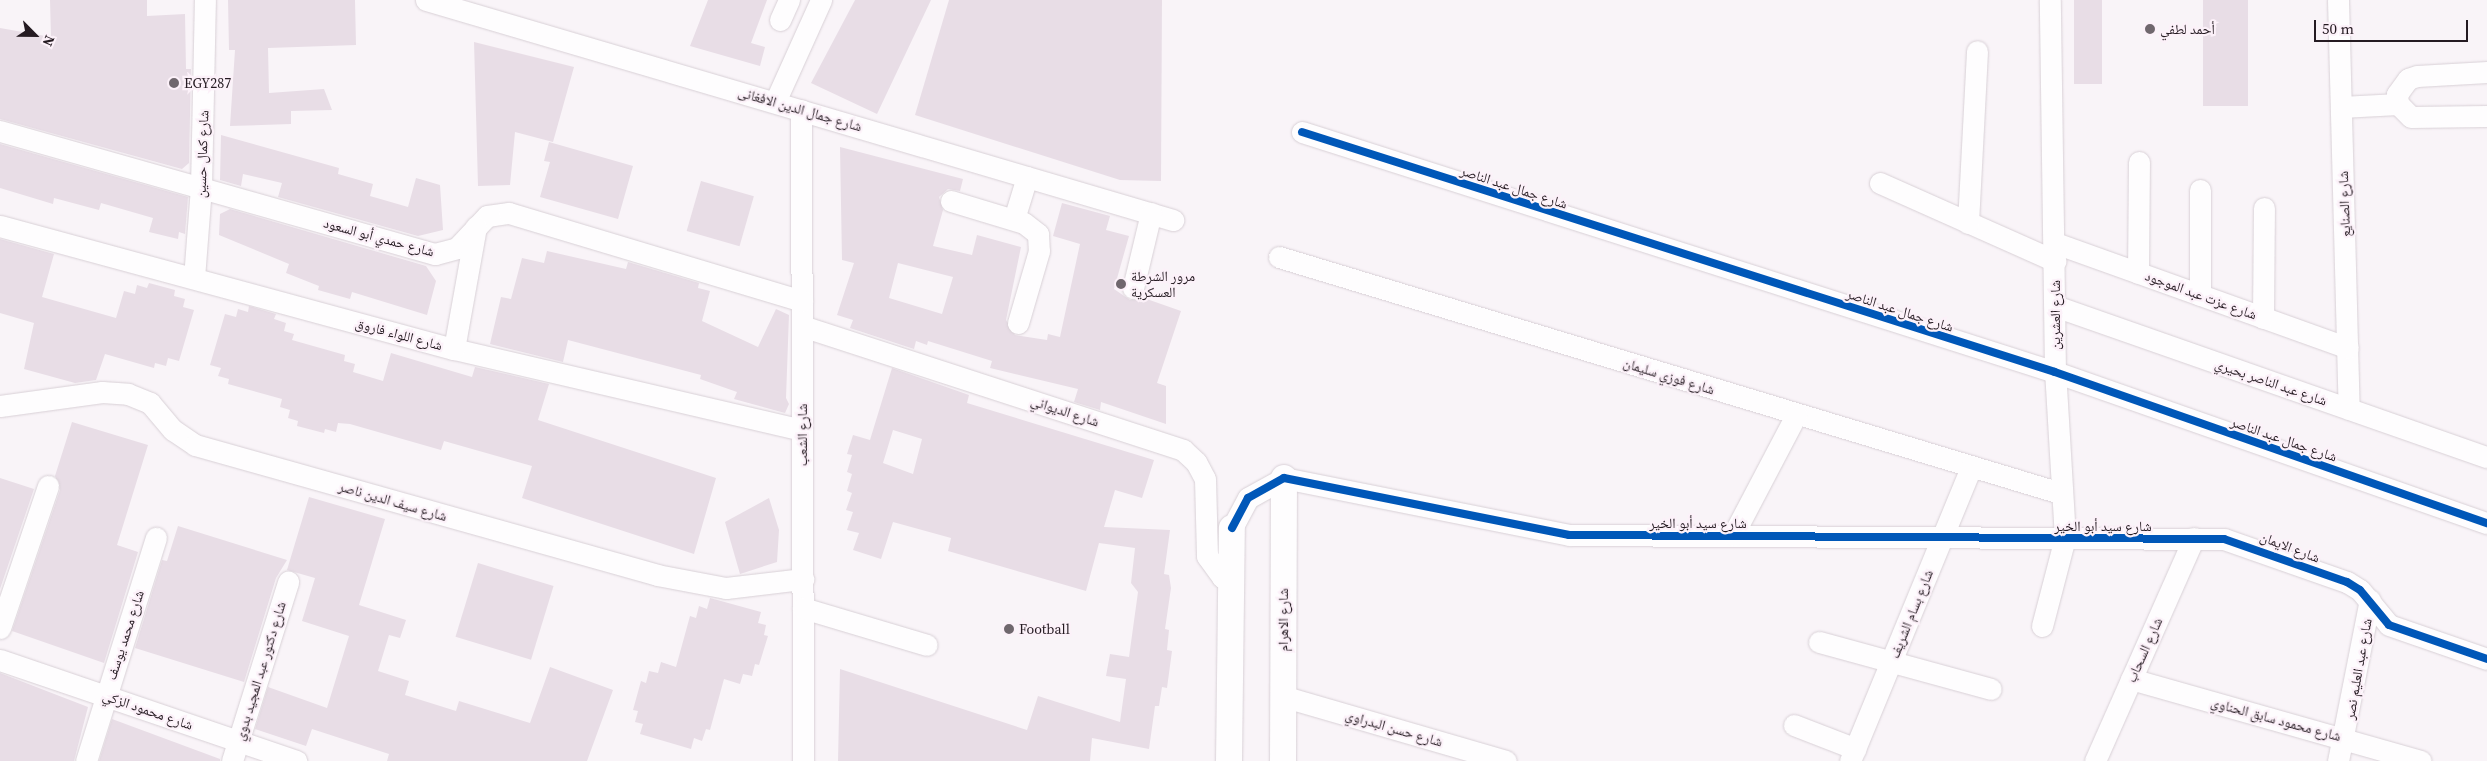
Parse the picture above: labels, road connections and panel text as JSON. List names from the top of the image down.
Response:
{
  "streets": {
    "main road": ["شارع الاهرام"],
    "street": [
      "شارع جمال الدين الافغانى",
      "شارع كمال حسين",
      "شارع جمال عبد الناصر",
      "شارع الصنايع",
      "شارع حمدي أبو السعود",
      "شارع عزت عبد الموجود",
      "شارع العشرين",
      "شارع اللواء فاروق",
      "شارع فوزي سليمان",
      "شارع عبد الناصر بحيري",
      "شارع الديواني",
      "شارع الشعب",
      "شارع سيف الدين ناصر",
      "شارع سيد أبو الخير",
      "شارع الايمان",
      "شارع بسام الشريف",
      "شارع محمد يوسف",
      "شارع السحاب",
      "شارع عبد العليم نصر",
      "شارع دكتور عبد المجيد بدوي",
      "شارع محمود الزكي",
      "شارع محمود سابق الحناوي",
      "شارع حسن البدراوي"
    ]
  },
  "crossings": [
    ["شارع جمال الدين الافغانى", "شارع الشعب"],
    ["شارع كمال حسين", "شارع حمدي أبو السعود"],
    ["شارع كمال حسين", "شارع اللواء فاروق"],
    ["شارع جمال عبد الناصر", "شارع العشرين"],
    ["شارع الصنايع", "شارع عزت عبد الموجود"],
    ["شارع الصنايع", "شارع عبد الناصر بحيري"],
    ["شارع عزت عبد الموجود", "شارع العشرين"],
    ["شارع العشرين", "شارع فوزي سليمان"],
    ["شارع العشرين", "شارع عبد الناصر بحيري"],
    ["شارع العشرين", "شارع سيد أبو الخير"],
    ["شارع اللواء فاروق", "شارع الشعب"],
    ["شارع فوزي سليمان", "شارع بسام الشريف"],
    ["شارع الديواني", "شارع الشعب"],
    ["شارع الشعب", "شارع سيف الدين ناصر"],
    ["شارع سيد أبو الخير", "شارع الايمان"],
    ["شارع سيد أبو الخير", "شارع بسام الشريف"],
    ["شارع سيد أبو الخير", "شارع الاهرام"],
    ["شارع سيد أبو الخير", "شارع السحاب"],
    ["شارع الايمان", "شارع السحاب"],
    ["شارع الايمان", "شارع عبد العليم نصر"],
    ["شارع الاهرام", "شارع حسن البدراوي"],
    ["شارع محمد يوسف", "شارع محمود الزكي"],
    ["شارع السحاب", "شارع محمود سابق الحناوي"],
    ["شارع عبد العليم نصر", "شارع محمود سابق الحناوي"],
    ["شارع دكتور عبد المجيد بدوي", "شارع محمود الزكي"]
  ],
  "places": [
    "أحمد لطفي",
    "EGY287",
    "مرور الشرطة العسكرية",
    "Football"
  ],
  "scale_bar": "50 m",
  "north": "bottom right"
}
